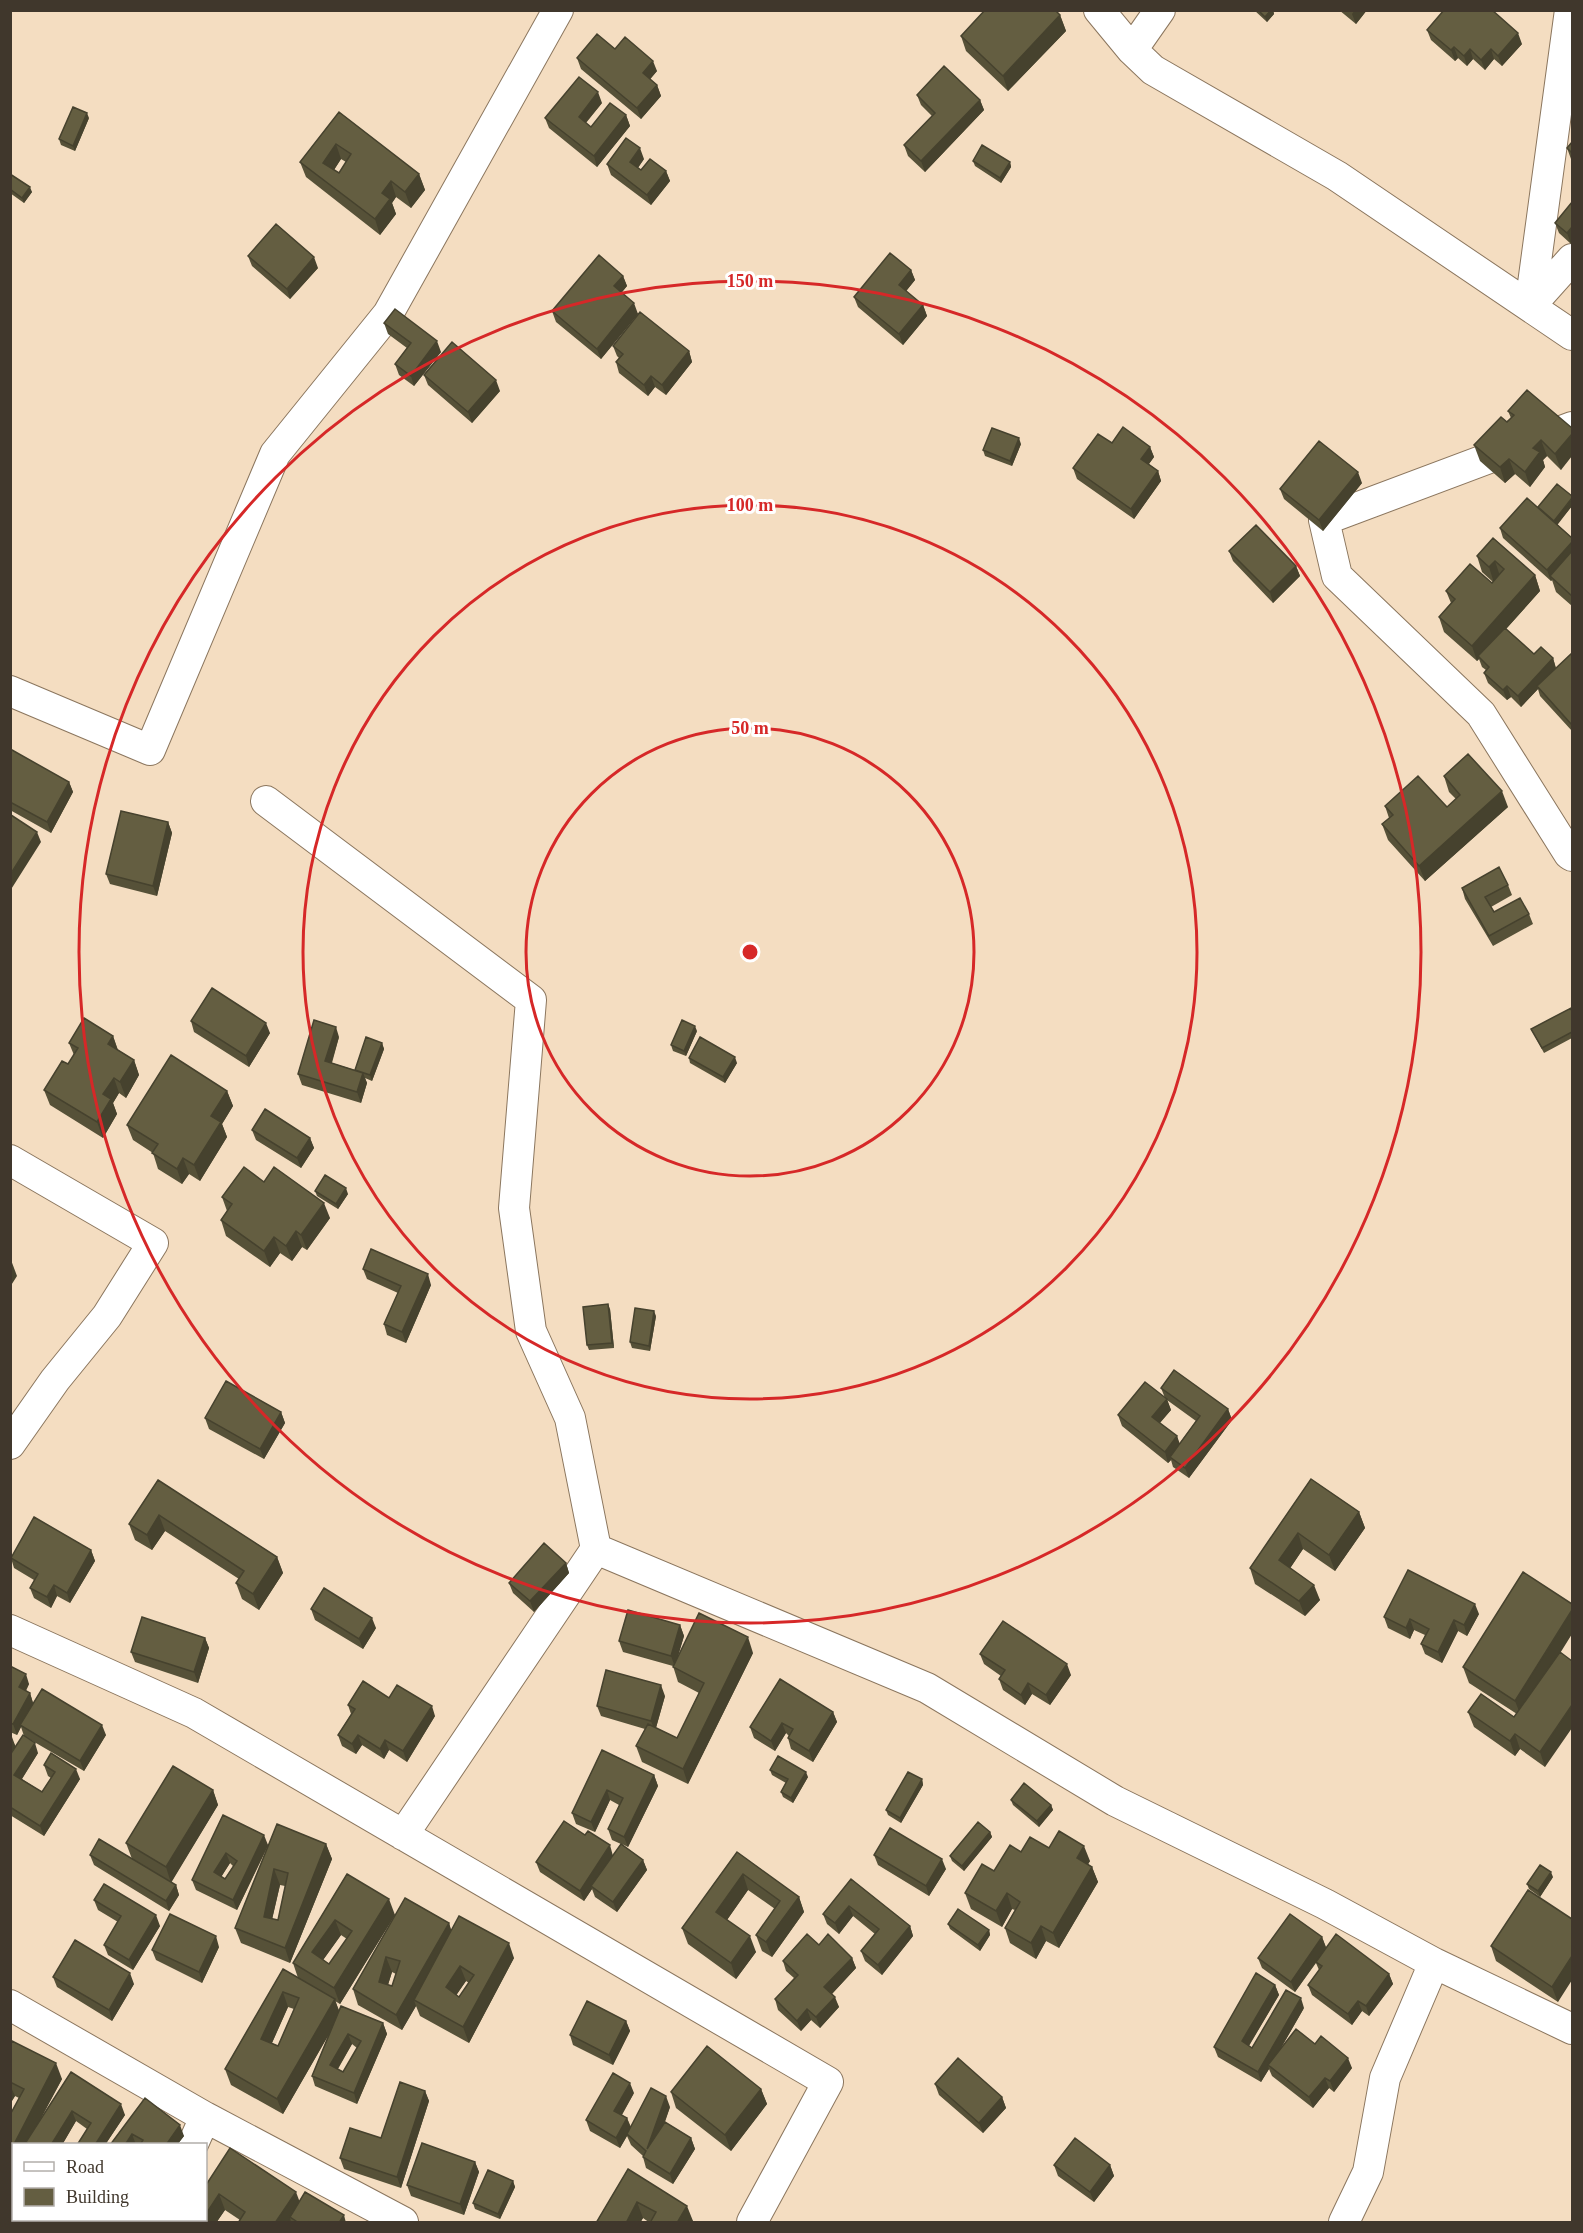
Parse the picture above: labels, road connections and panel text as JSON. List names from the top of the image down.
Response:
{
  "legend": ["Road", "Building"],
  "rings": ["150 m", "100 m", "50 m"]
}
